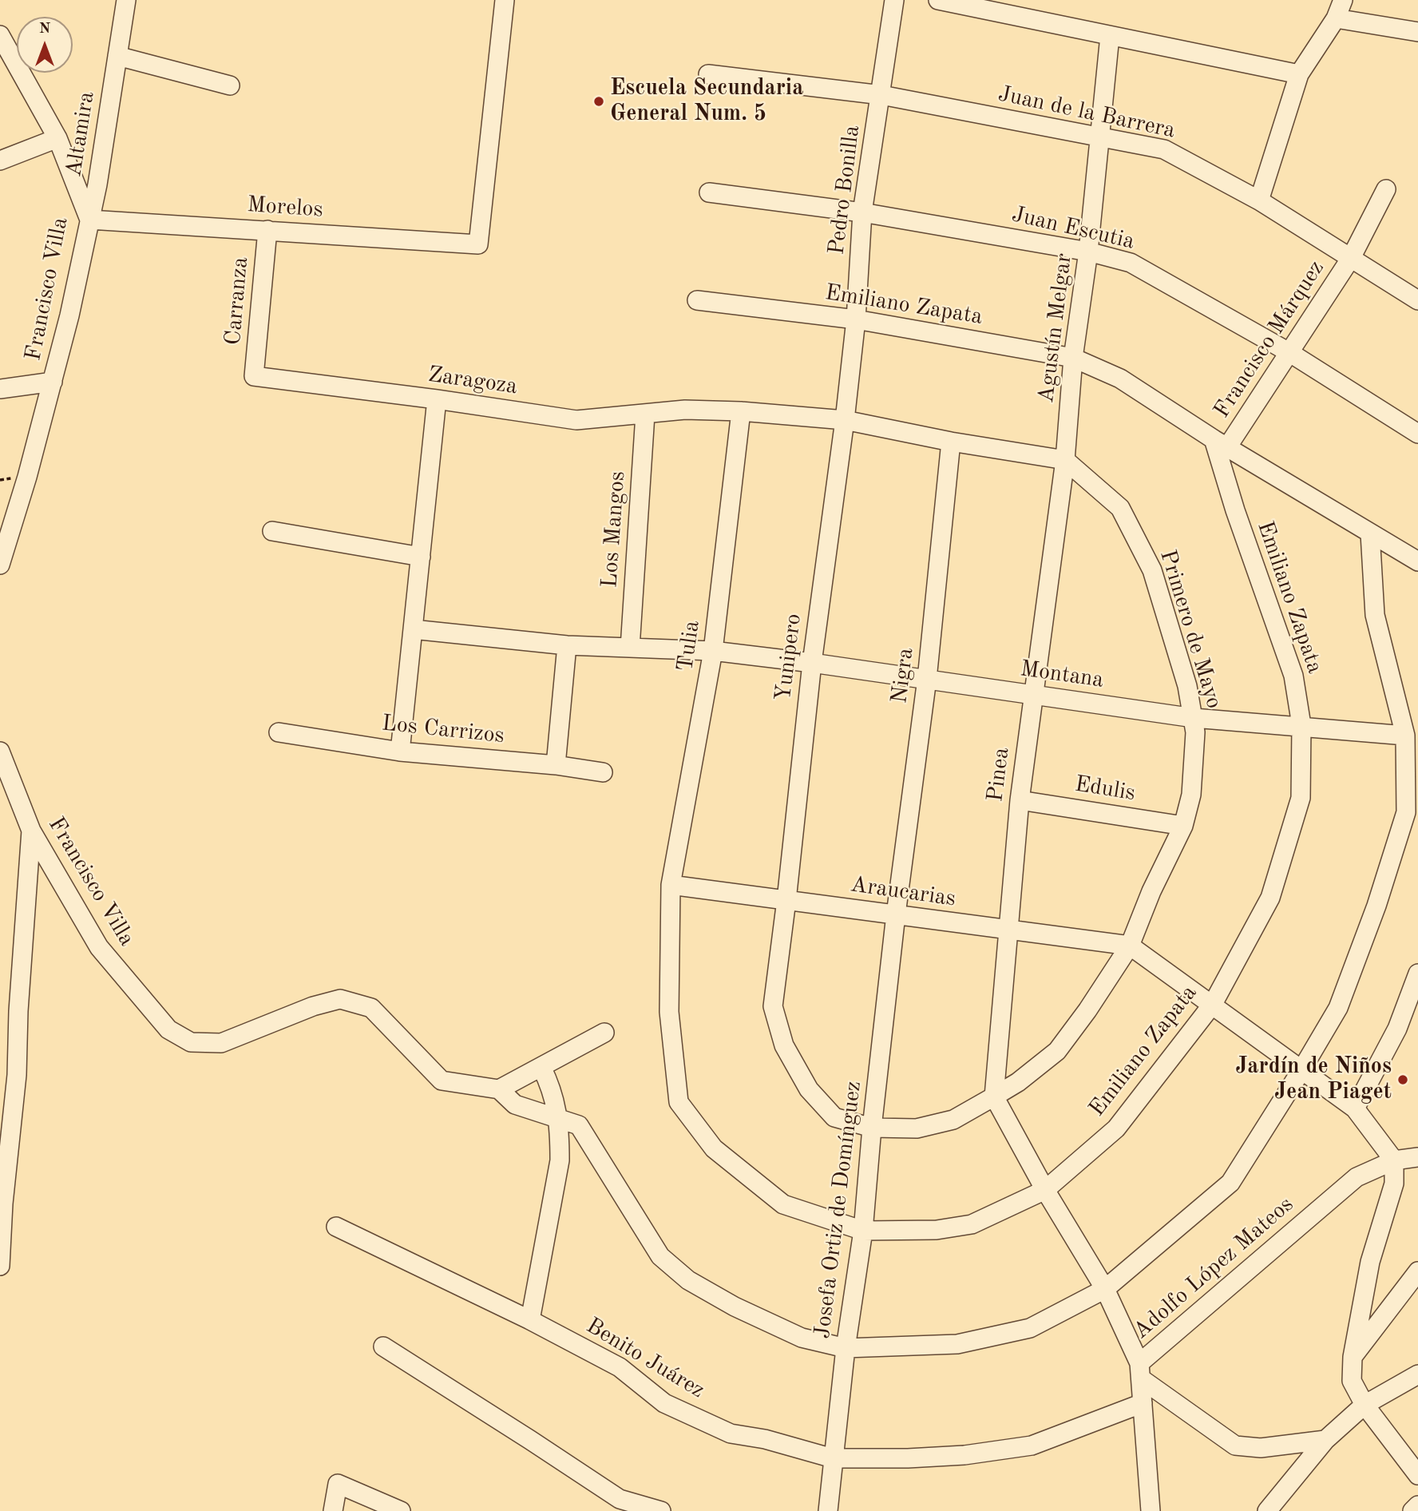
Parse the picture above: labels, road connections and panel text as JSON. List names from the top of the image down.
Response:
{
  "streets": {
    "street": [
      "Juan de la Barrera",
      "Altamira",
      "Pedro Bonilla",
      "Morelos",
      "Juan Escutia",
      "Francisco Villa",
      "Carranza",
      "Emiliano Zapata",
      "Agustín Melgar",
      "Francisco Márquez",
      "Zaragoza",
      "Los Mangos",
      "Primero de Mayo",
      "Tulia",
      "Yunipero",
      "Montana",
      "Nigra",
      "Los Carrizos",
      "Pinea",
      "Edulis",
      "Araucarias",
      "Josefa Ortiz de Domínguez",
      "Adolfo López Mateos",
      "Benito Juárez"
    ]
  },
  "crossings": [
    ["Juan de la Barrera", "Pedro Bonilla"],
    ["Juan de la Barrera", "Agustín Melgar"],
    ["Juan de la Barrera", "Francisco Márquez"],
    ["Altamira", "Morelos"],
    ["Altamira", "Francisco Villa"],
    ["Pedro Bonilla", "Juan Escutia"],
    ["Pedro Bonilla", "Emiliano Zapata"],
    ["Pedro Bonilla", "Yunipero"],
    ["Morelos", "Francisco Villa"],
    ["Morelos", "Carranza"],
    ["Juan Escutia", "Agustín Melgar"],
    ["Juan Escutia", "Francisco Márquez"],
    ["Carranza", "Zaragoza"],
    ["Emiliano Zapata", "Agustín Melgar"],
    ["Emiliano Zapata", "Francisco Márquez"],
    ["Emiliano Zapata", "Tulia"],
    ["Emiliano Zapata", "Montana"],
    ["Emiliano Zapata", "Araucarias"],
    ["Emiliano Zapata", "Josefa Ortiz de Domínguez"],
    ["Agustín Melgar", "Primero de Mayo"],
    ["Agustín Melgar", "Pinea"],
    ["Zaragoza", "Los Mangos"],
    ["Zaragoza", "Tulia"],
    ["Los Mangos", "Montana"],
    ["Primero de Mayo", "Montana"],
    ["Primero de Mayo", "Pinea"],
    ["Primero de Mayo", "Edulis"],
    ["Primero de Mayo", "Araucarias"],
    ["Tulia", "Montana"],
    ["Tulia", "Araucarias"],
    ["Yunipero", "Montana"],
    ["Yunipero", "Araucarias"],
    ["Montana", "Nigra"],
    ["Montana", "Pinea"],
    ["Nigra", "Araucarias"],
    ["Nigra", "Josefa Ortiz de Domínguez"],
    ["Pinea", "Edulis"],
    ["Pinea", "Araucarias"],
    ["Araucarias", "Josefa Ortiz de Domínguez"],
    ["Josefa Ortiz de Domínguez", "Benito Juárez"]
  ],
  "places": ["Escuela Secundaria General Num. 5", "Jardín de Niños Jean Piaget"],
  "north": "top"
}
